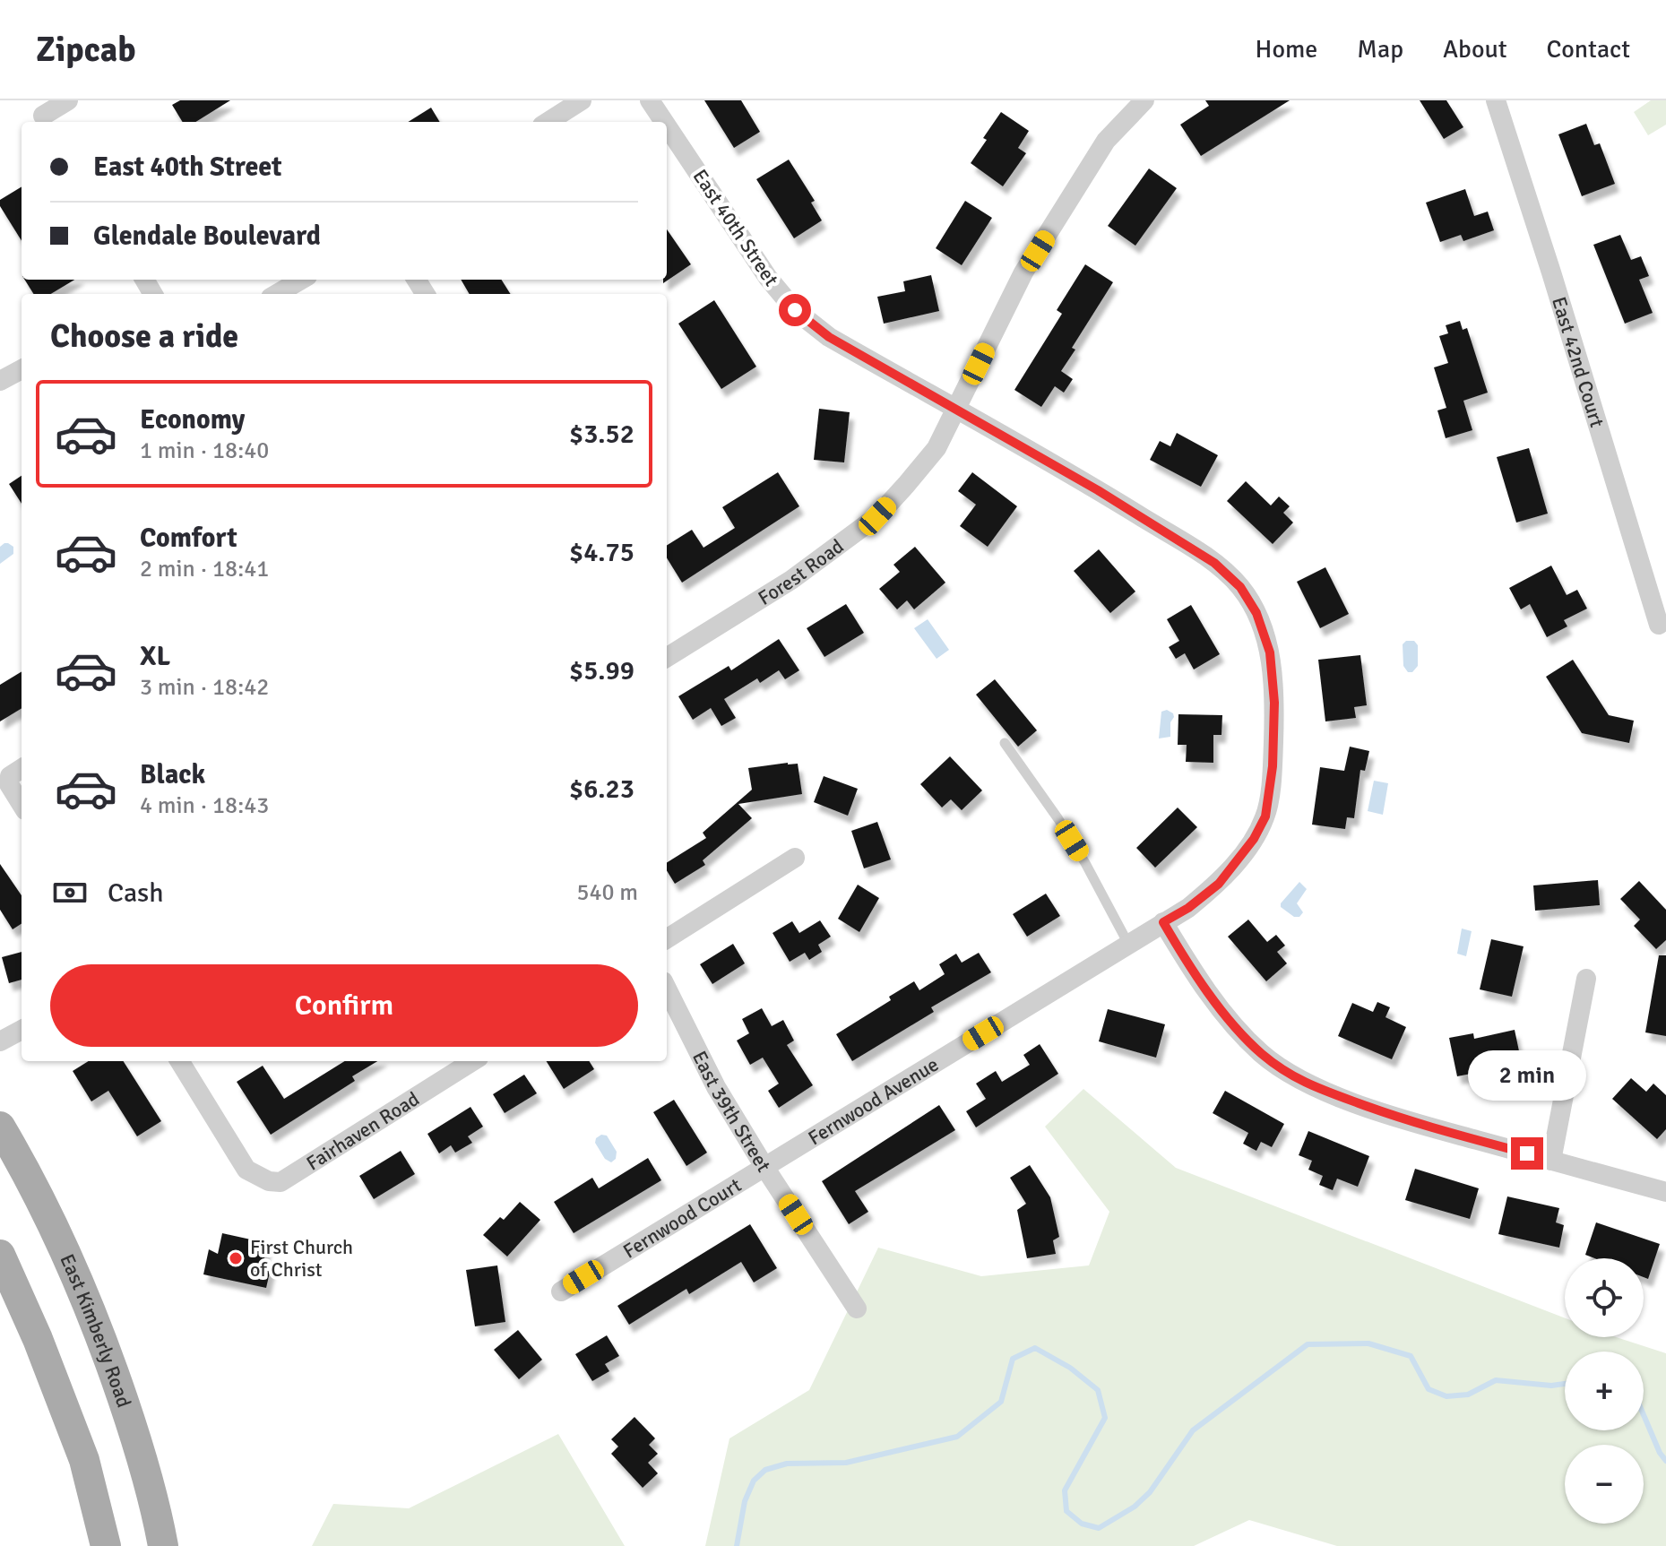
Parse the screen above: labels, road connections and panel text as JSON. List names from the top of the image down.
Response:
{
  "streets": {
    "main road": ["East Kimberly Road"],
    "street": [
      "East 40th Street",
      "East 42nd Court",
      "Forest Road",
      "Fernwood Avenue",
      "East 39th Street",
      "Fairhaven Road",
      "Fernwood Court"
    ]
  },
  "crossings": [
    ["East 40th Street", "Forest Road"],
    ["East 40th Street", "Fernwood Avenue"],
    ["Fernwood Avenue", "East 39th Street"],
    ["Fernwood Avenue", "Fernwood Court"],
    ["East 39th Street", "Fernwood Court"]
  ],
  "places": ["First Church of Christ"],
  "page": {
    "header": "Zipcab",
    "nav": [
      "Home",
      "Map",
      "About",
      "Contact"
    ],
    "banner": ["East 40th Street", "Glendale Boulevard"],
    "heading": "Choose a ride",
    "list": [
      {
        "name": "Economy",
        "note": "1 min · 18:40",
        "value": "$3.52"
      },
      {
        "name": "Comfort",
        "note": "2 min · 18:41",
        "value": "$4.75"
      },
      {
        "name": "XL",
        "note": "3 min · 18:42",
        "value": "$5.99"
      },
      {
        "name": "Black",
        "note": "4 min · 18:43",
        "value": "$6.23"
      }
    ],
    "pay": ["Cash", "540 m"],
    "buttons": "Confirm",
    "bubble": "2 min",
    "map_buttons": ["+", "−"]
  }
}
